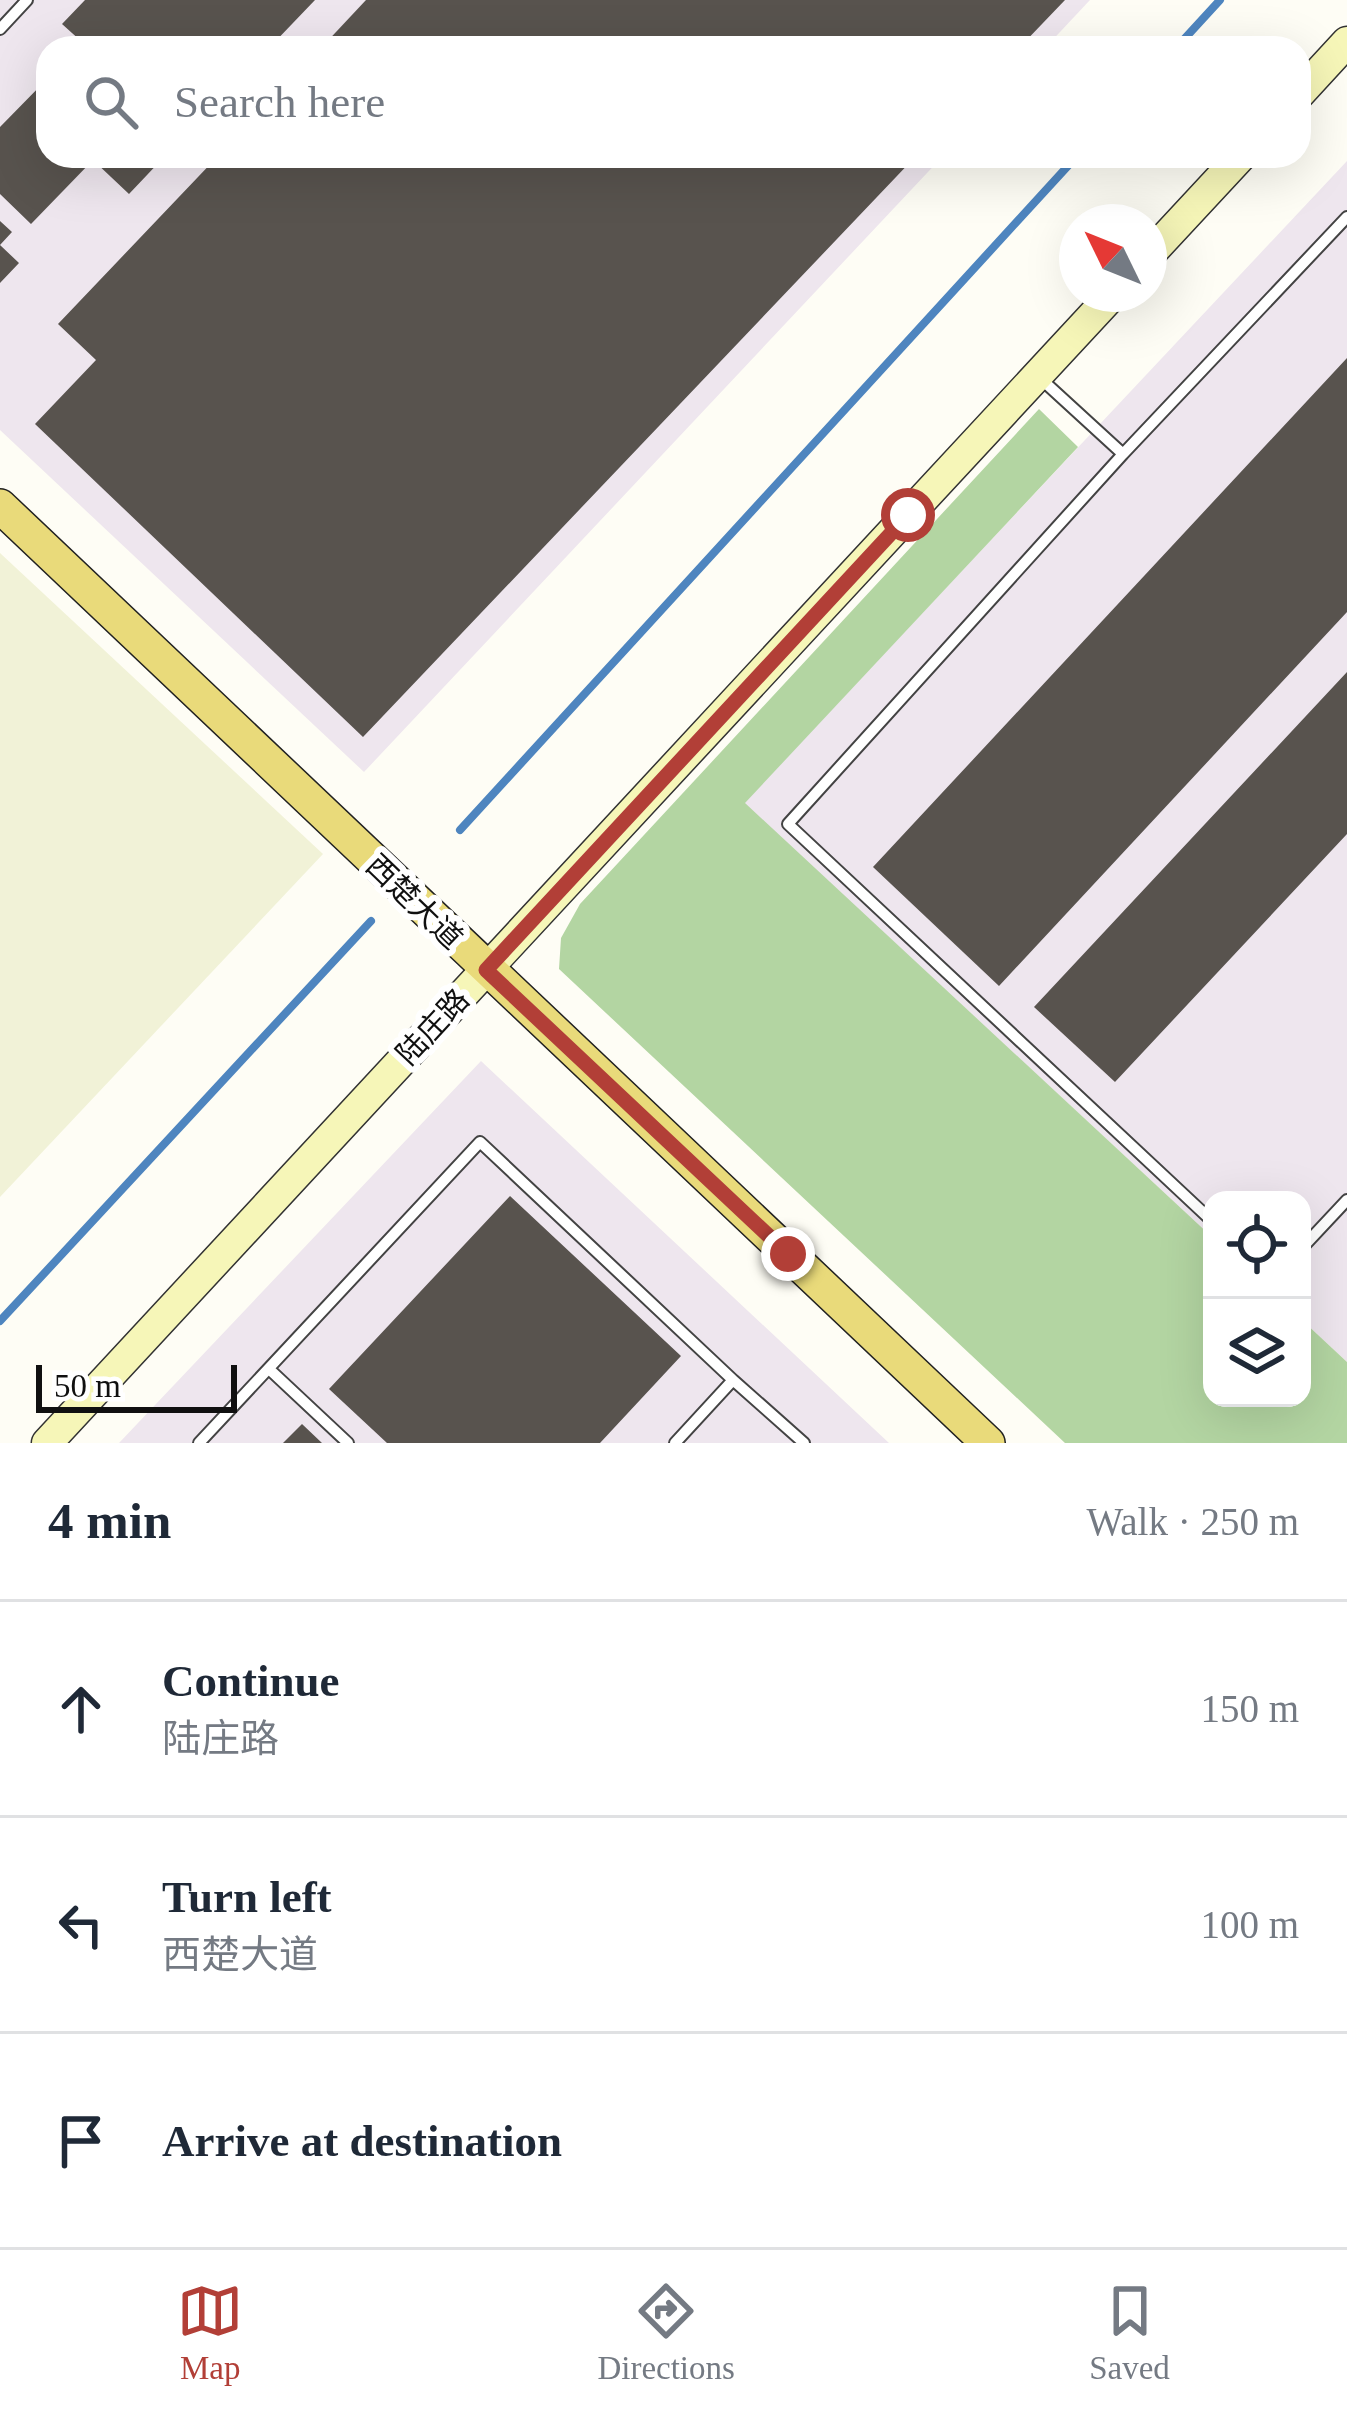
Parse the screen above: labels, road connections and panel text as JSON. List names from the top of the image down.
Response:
{
  "streets": {
    "main road": ["西楚大道"],
    "street": ["陆庄路"]
  },
  "crossings": [
    ["西楚大道", "陆庄路"]
  ],
  "scale_bar": "50 m",
  "north": "top left",
  "page": {
    "search": "Search here",
    "scale": "50 m",
    "heading": ["4 min", "Walk · 250 m"],
    "list": [
      ["Continue", "陆庄路", "150 m"],
      ["Turn left", "西楚大道", "100 m"],
      "Arrive at destination"
    ],
    "nav": ["Map", "Directions", "Saved"]
  }
}
